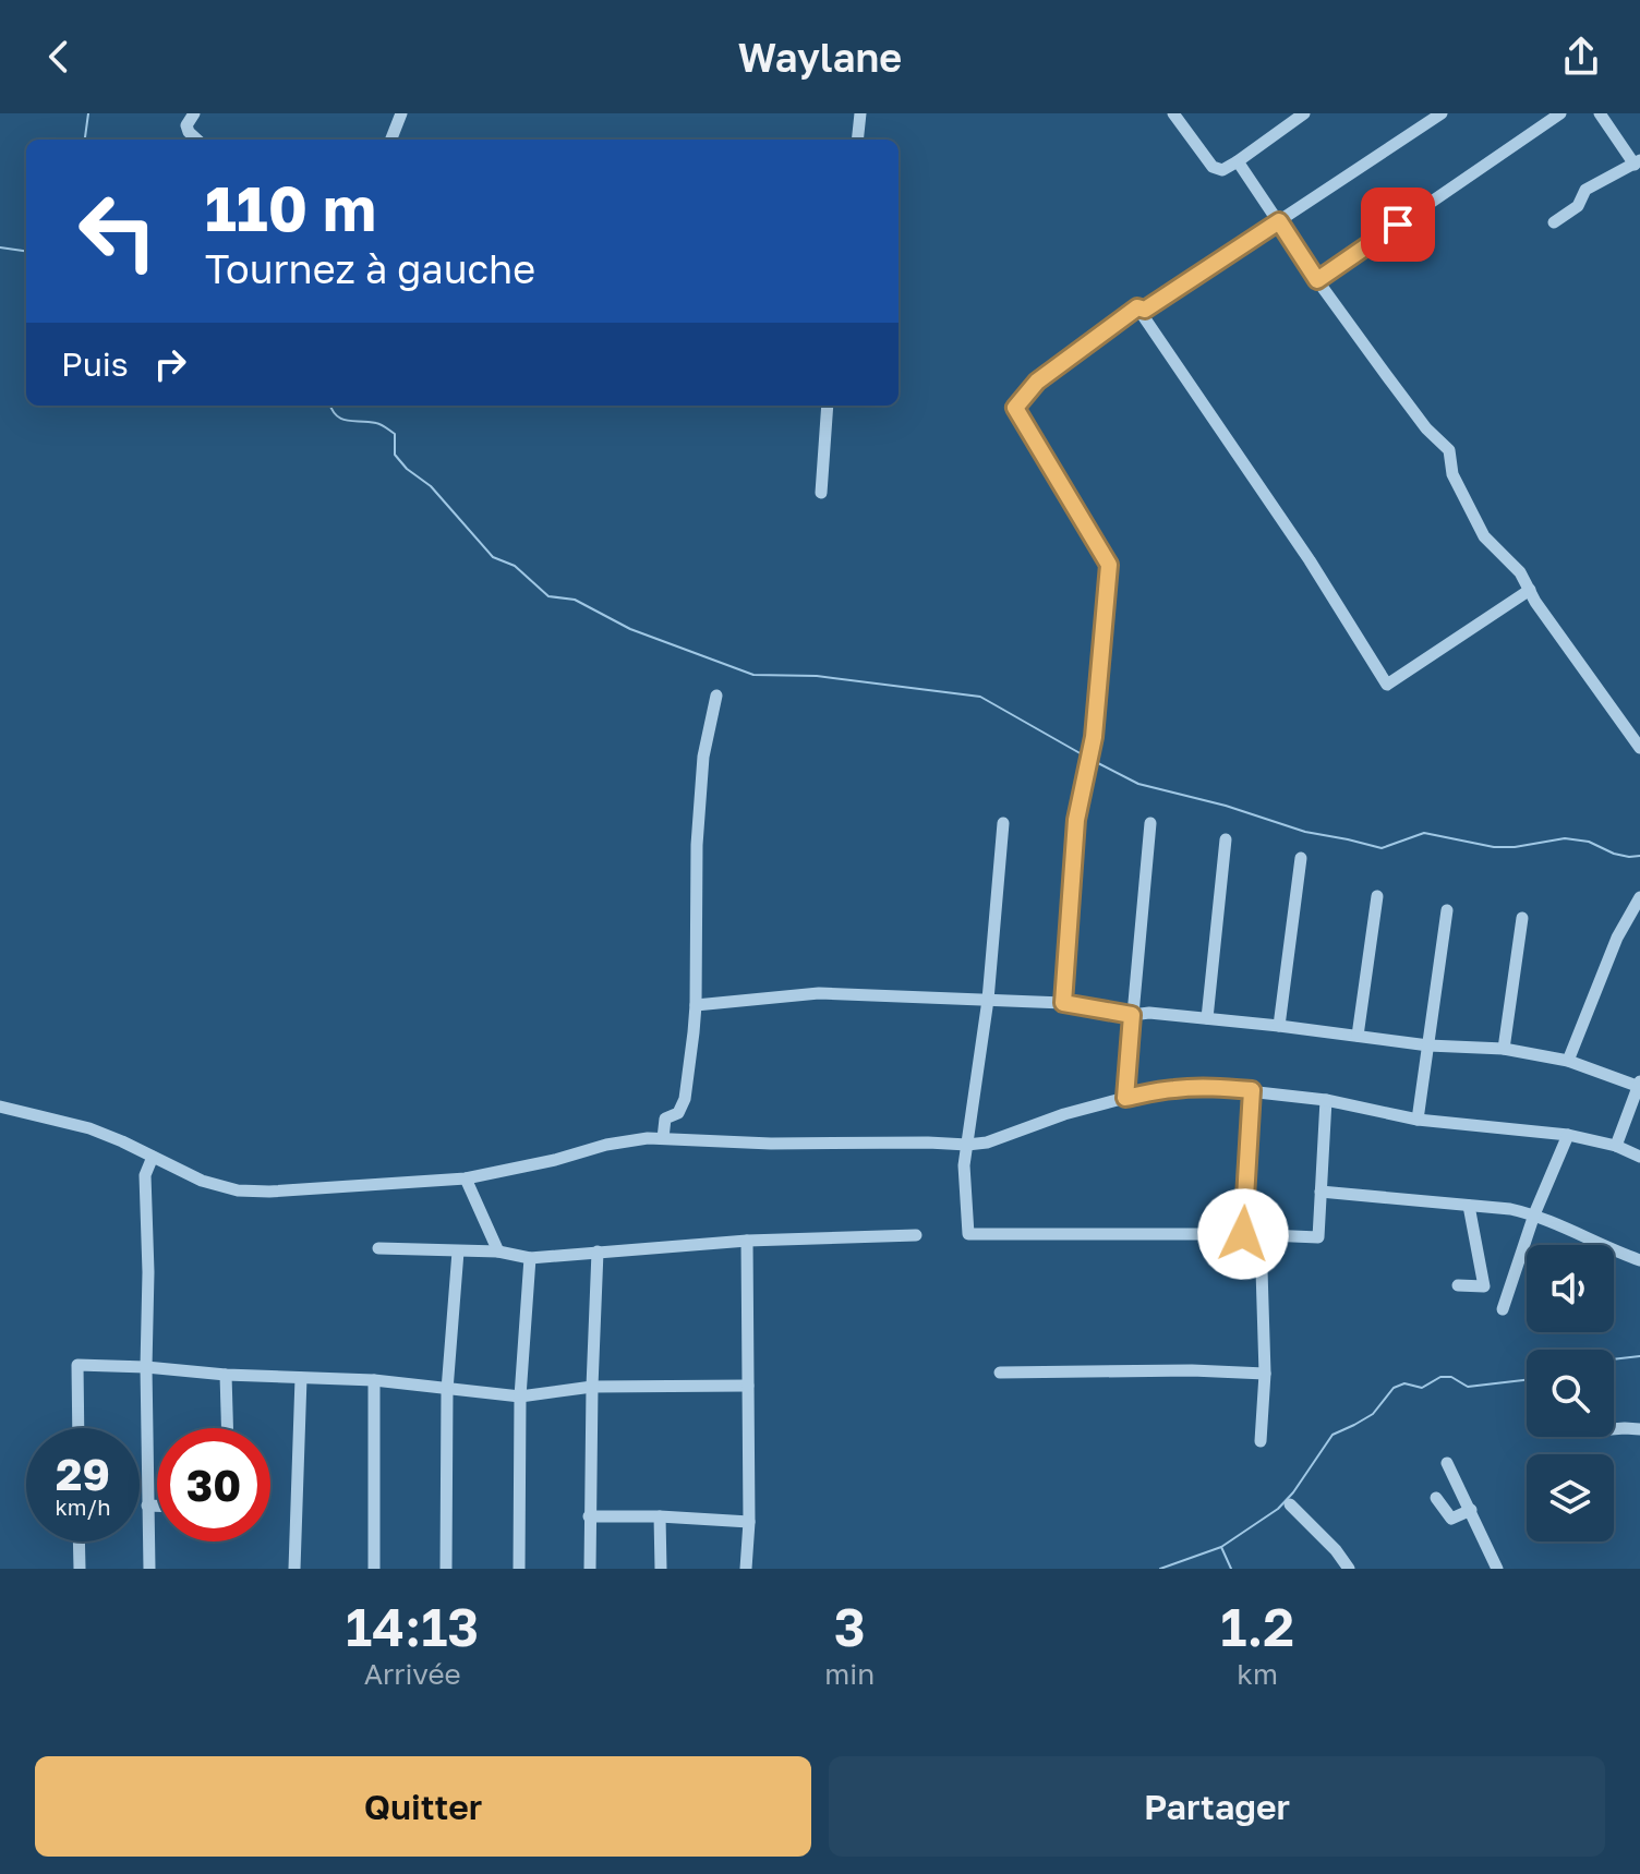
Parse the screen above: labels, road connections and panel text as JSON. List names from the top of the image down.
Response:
{
  "page": {
    "header": "Waylane",
    "turn": ["110 m", "Tournez à gauche"],
    "then": "Puis",
    "speed": "29 km/h",
    "limit": "30",
    "eta": [
      "14:13",
      "Arrivée",
      "3",
      "min",
      "1.2",
      "km"
    ],
    "buttons": ["Quitter", "Partager"]
  }
}
